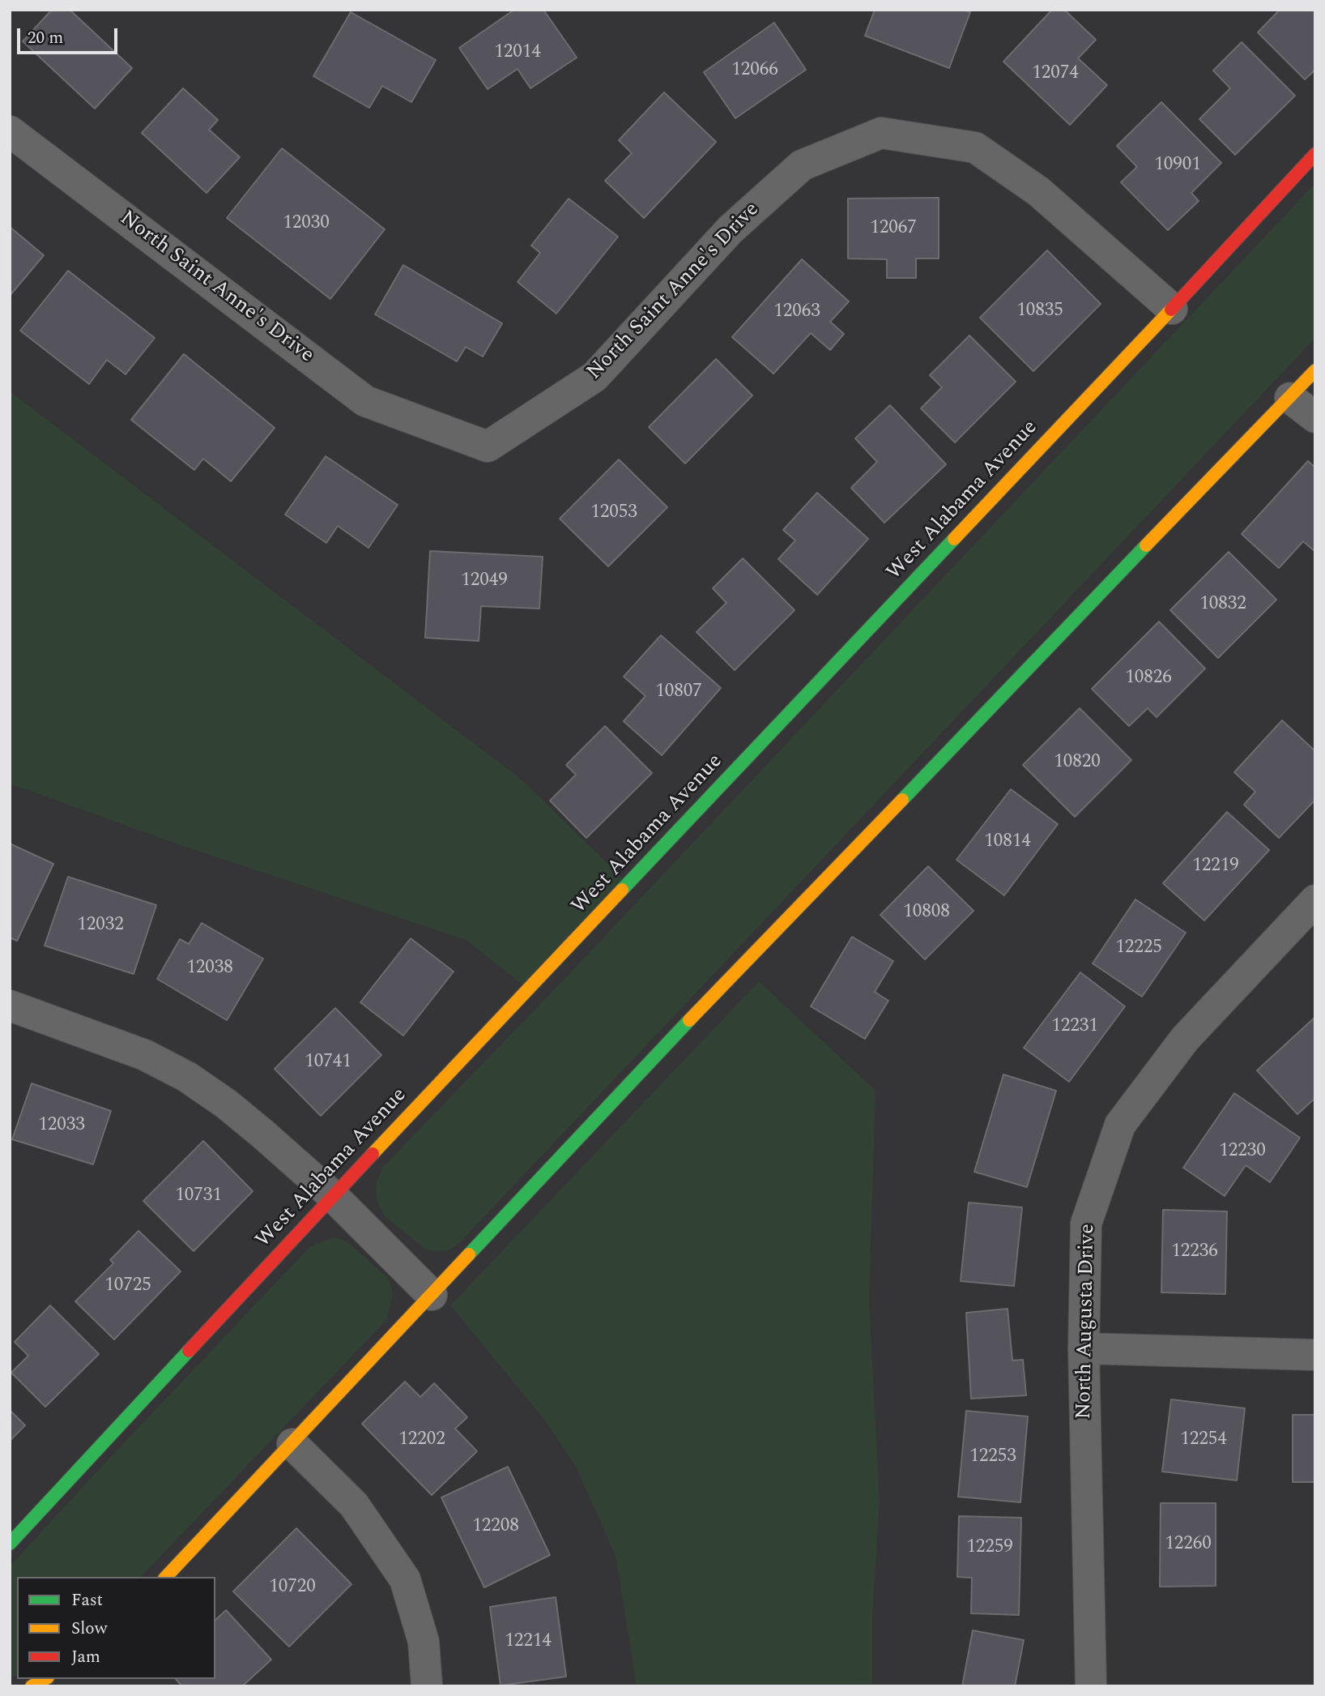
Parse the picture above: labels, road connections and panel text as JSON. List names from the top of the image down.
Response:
{
  "streets": {
    "street": ["North Saint Anne's Drive", "West Alabama Avenue", "North Augusta Drive"]
  },
  "crossings": [
    ["North Saint Anne's Drive", "West Alabama Avenue"]
  ],
  "house_numbers": [
    "12014",
    "12066",
    "12074",
    "10901",
    "12030",
    "12067",
    "10835",
    "12063",
    "12053",
    "12049",
    "10832",
    "10826",
    "10807",
    "10820",
    "10814",
    "12219",
    "10808",
    "12032",
    "12225",
    "12038",
    "12231",
    "10741",
    "12033",
    "12230",
    "10731",
    "12236",
    "10725",
    "12202",
    "12254",
    "12253",
    "12208",
    "12260",
    "12259",
    "10720",
    "12214"
  ],
  "legend": ["Fast", "Slow", "Jam"],
  "scale_bar": "20 m"
}
